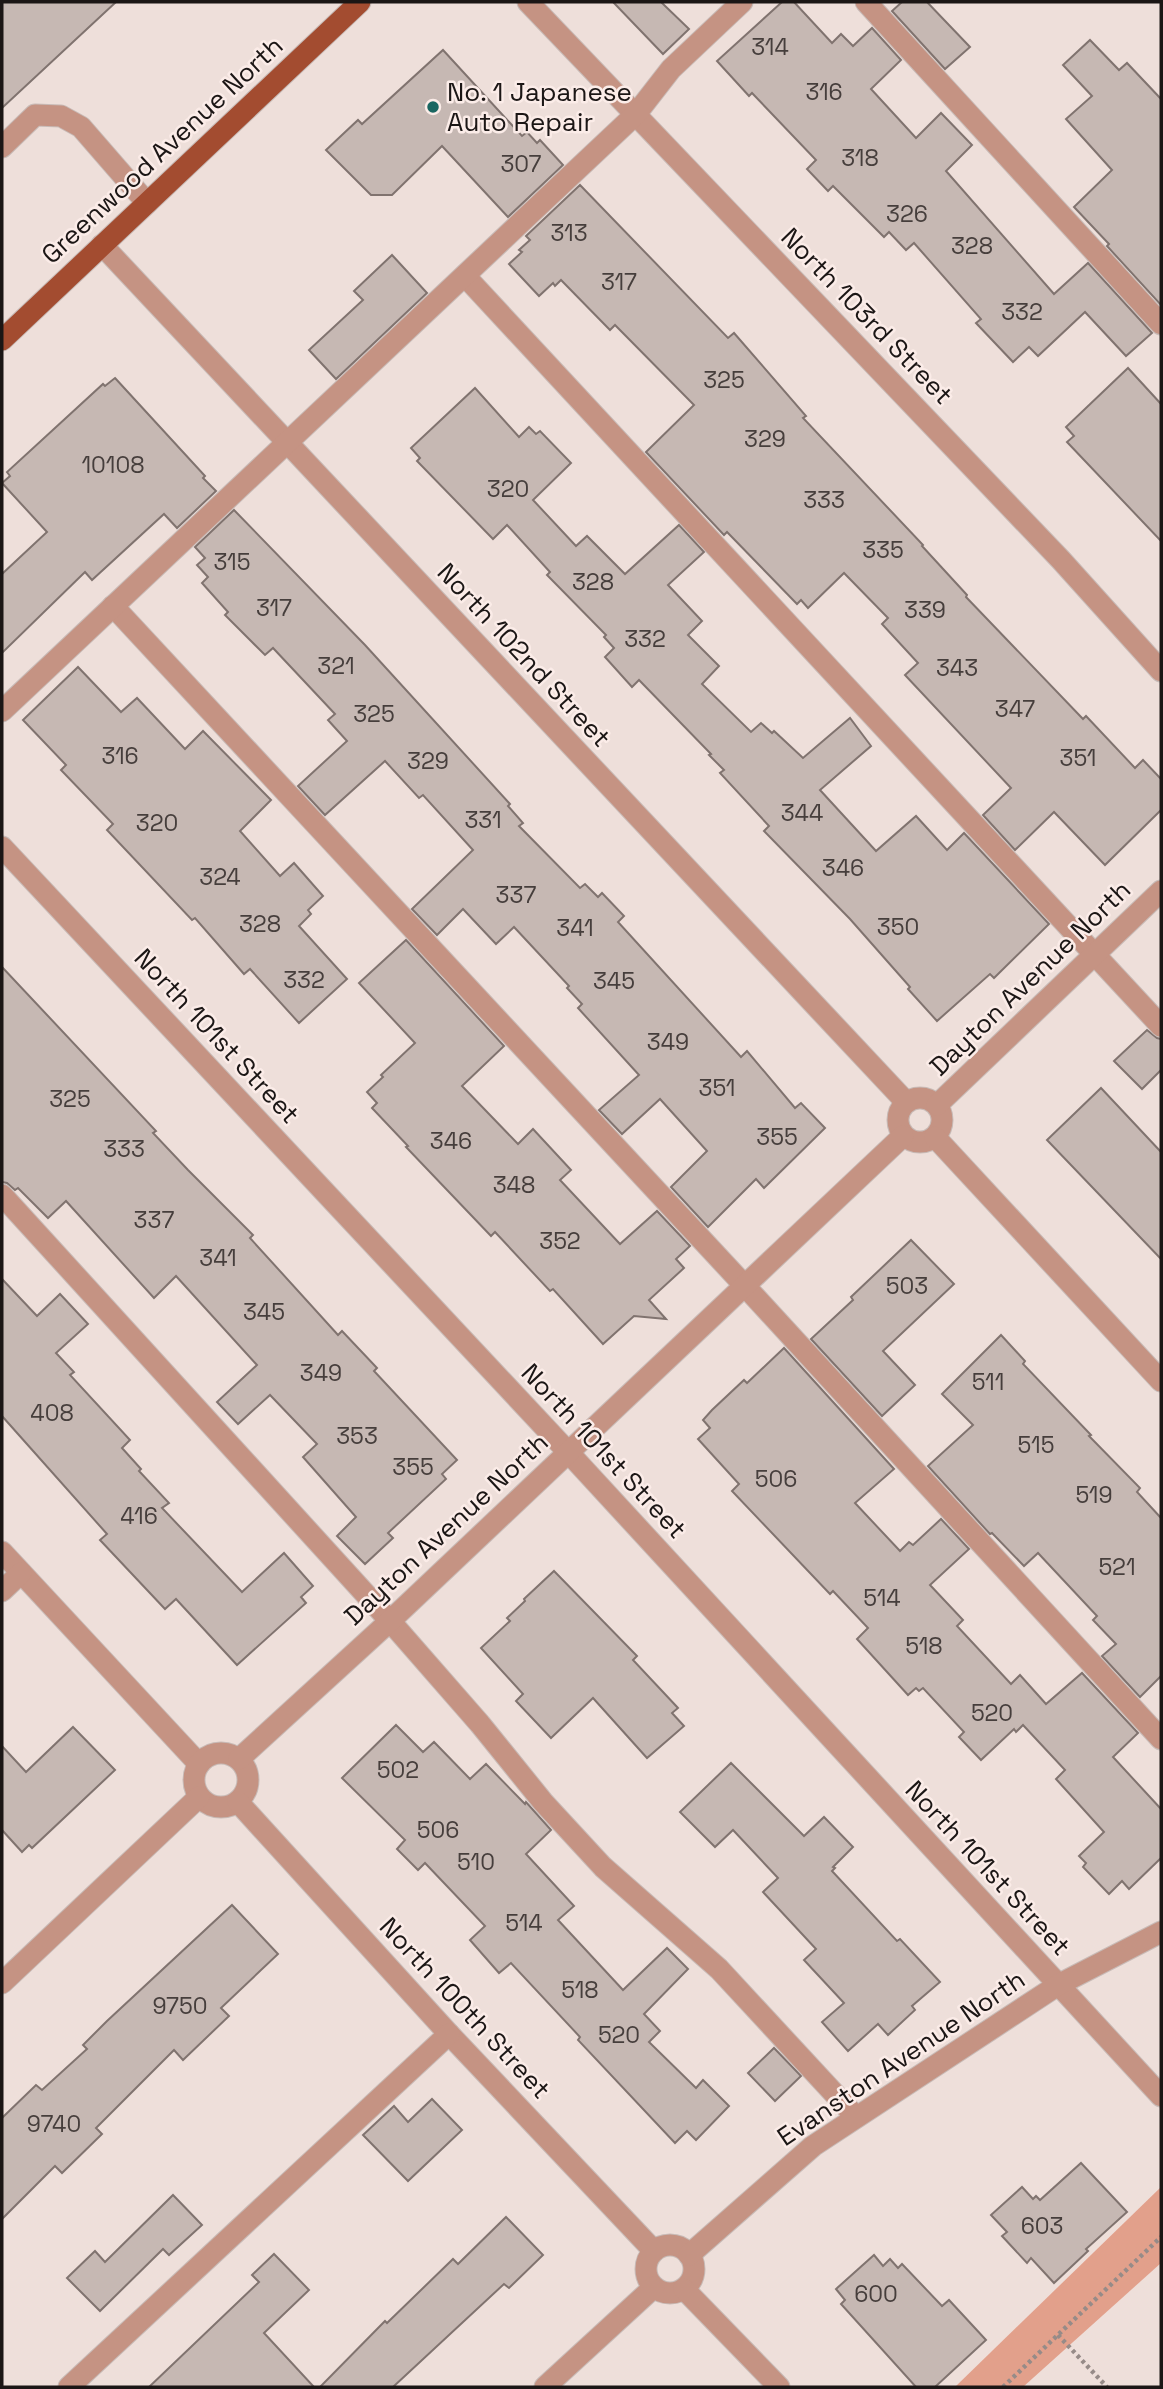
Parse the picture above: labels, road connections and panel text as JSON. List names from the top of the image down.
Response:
{
  "streets": {
    "main road": ["Greenwood Avenue North"],
    "street": [
      "North 103rd Street",
      "North 102nd Street",
      "Dayton Avenue North",
      "North 101st Street",
      "North 100th Street",
      "Evanston Avenue North"
    ]
  },
  "crossings": [
    ["Greenwood Avenue North", "North 102nd Street"],
    ["North 102nd Street", "Dayton Avenue North"],
    ["Dayton Avenue North", "North 101st Street"],
    ["Dayton Avenue North", "North 100th Street"],
    ["North 101st Street", "Evanston Avenue North"],
    ["North 100th Street", "Evanston Avenue North"]
  ],
  "places": ["No. 1 Japanese Auto Repair"],
  "house_numbers": [
    "314",
    "316",
    "318",
    "307",
    "326",
    "313",
    "328",
    "317",
    "332",
    "325",
    "329",
    "10108",
    "320",
    "333",
    "335",
    "315",
    "328",
    "317",
    "339",
    "332",
    "321",
    "343",
    "347",
    "325",
    "316",
    "351",
    "329",
    "344",
    "331",
    "320",
    "346",
    "324",
    "337",
    "328",
    "350",
    "341",
    "332",
    "345",
    "349",
    "351",
    "325",
    "355",
    "346",
    "333",
    "348",
    "337",
    "352",
    "341",
    "503",
    "345",
    "349",
    "511",
    "408",
    "353",
    "515",
    "355",
    "506",
    "519",
    "416",
    "521",
    "514",
    "518",
    "520",
    "502",
    "506",
    "510",
    "514",
    "518",
    "9750",
    "520",
    "9740",
    "603",
    "600"
  ]
}
